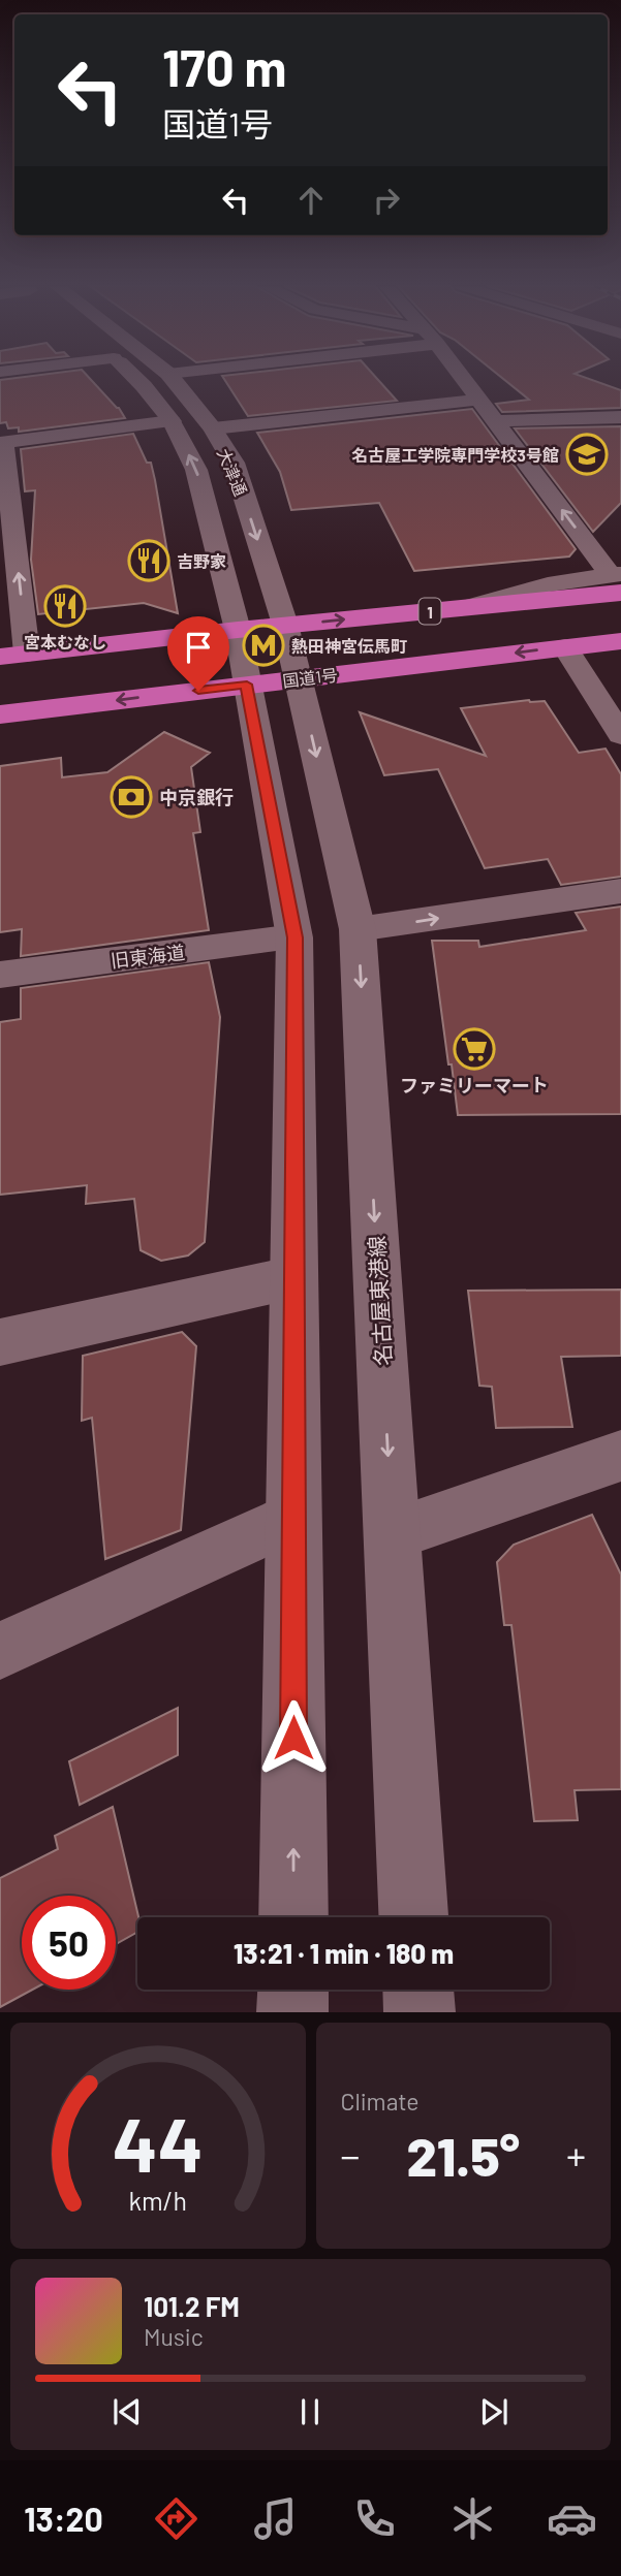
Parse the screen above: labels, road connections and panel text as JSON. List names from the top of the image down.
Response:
{
  "streets": {
    "highway": ["1", "国道1号"],
    "main road": ["大津通", "名古屋東港線"],
    "street": ["旧東海道"]
  },
  "crossings": [
    ["大津通", "1"],
    ["大津通", "国道1号"],
    ["大津通", "名古屋東港線"],
    ["国道1号", "名古屋東港線"]
  ],
  "places": {
    "school or university": ["名古屋工学院専門学校3号館"],
    "restaurant": ["吉野家", "宮本むなし"],
    "metro station": ["熱田神宮伝馬町"],
    "bank": ["中京銀行"],
    "supermarket": ["ファミリーマート"]
  },
  "page": {
    "turn": ["170 m", "国道1号"],
    "limit": "50",
    "trip": "13:21 · 1 min · 180 m",
    "tile": "Climate",
    "heat": ["−", "21.5°", "+"],
    "song": ["101.2 FM", "Music"],
    "tabs": "13:20",
    "gauge": ["44", "km/h"]
  }
}
